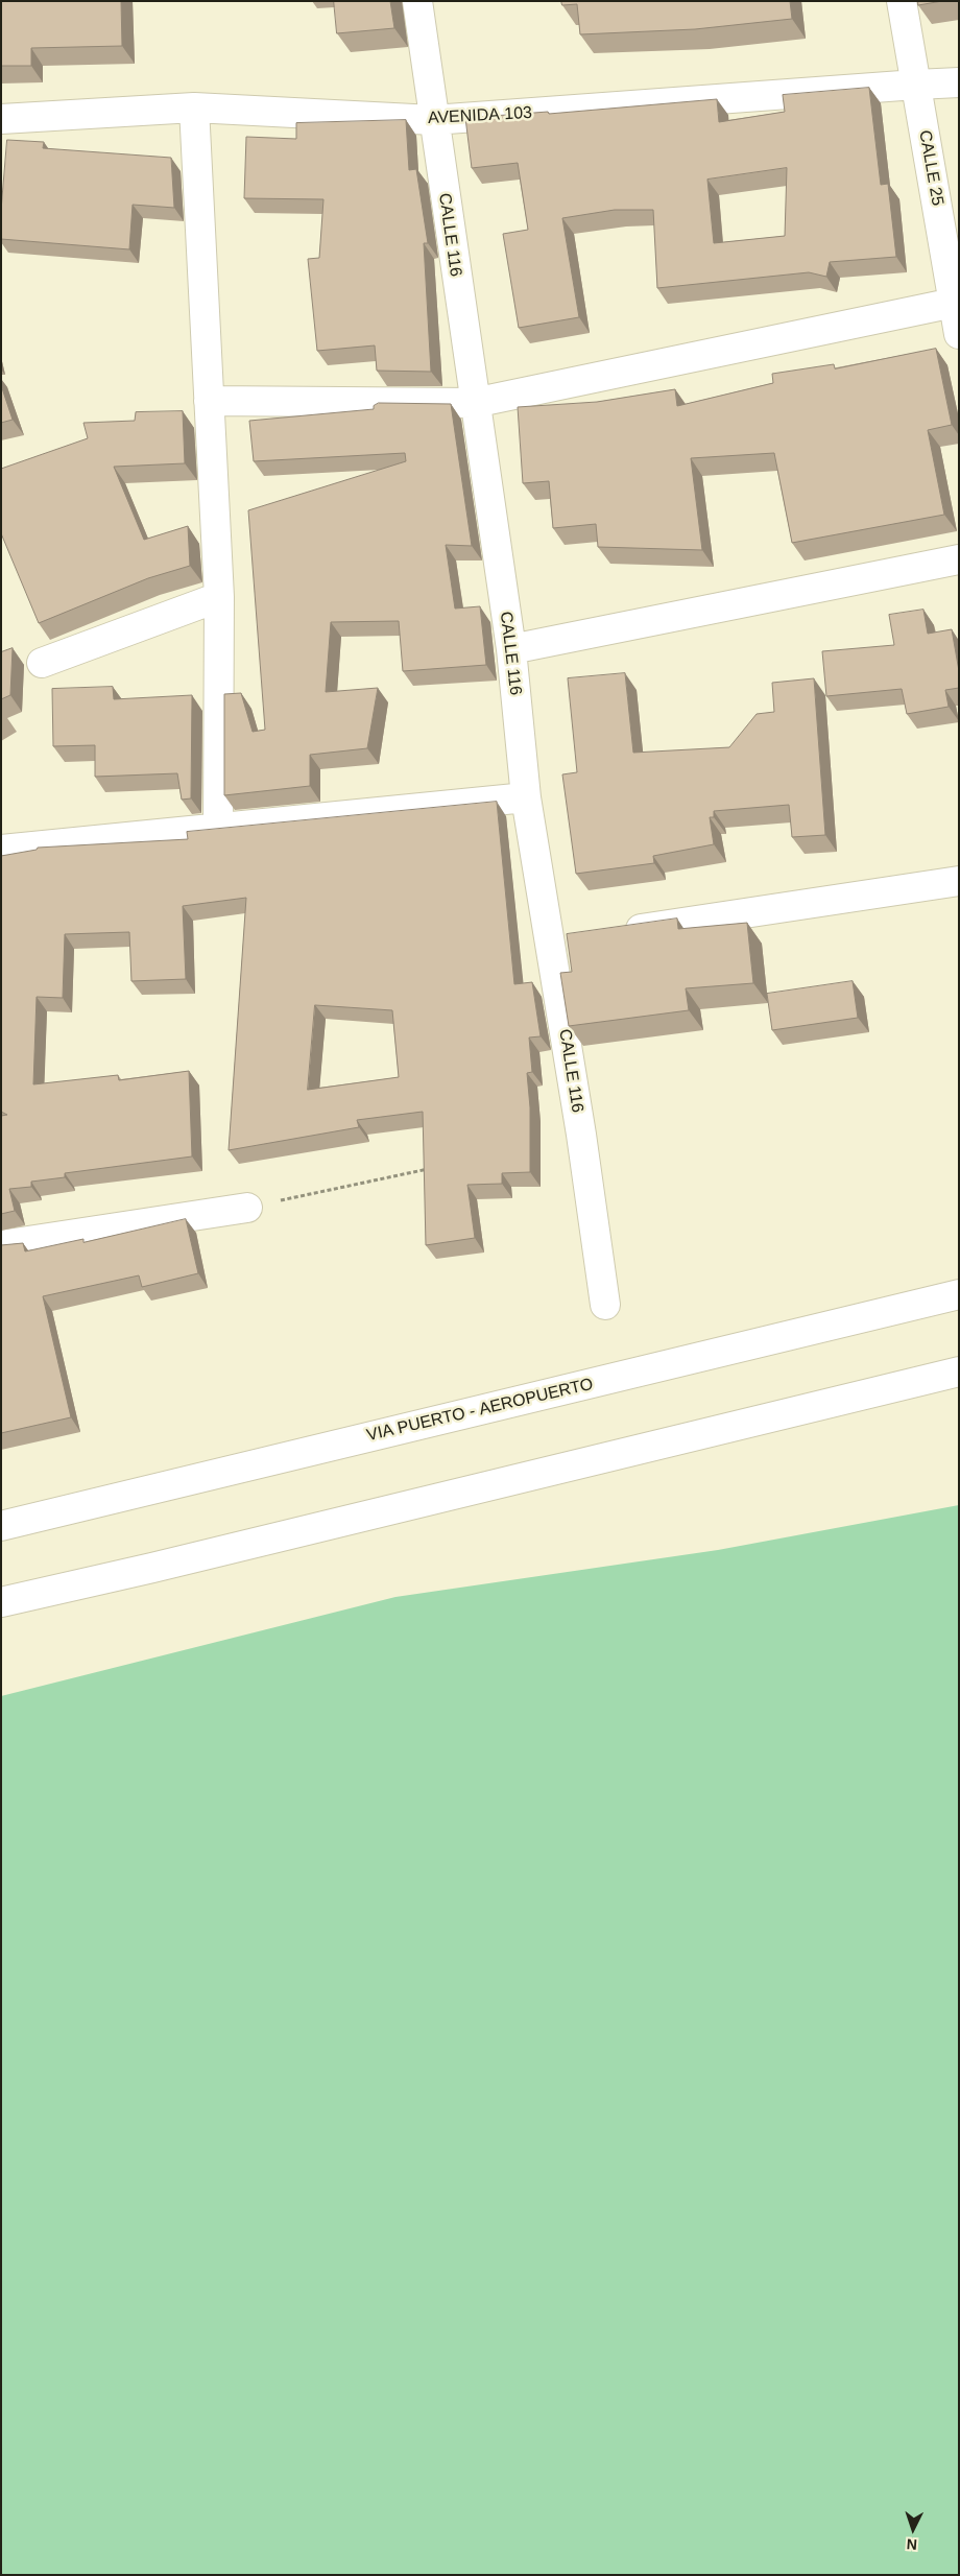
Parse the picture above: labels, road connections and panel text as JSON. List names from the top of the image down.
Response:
{
  "streets": {
    "street": [
      "AVENIDA 103",
      "CALLE 25",
      "CALLE 116",
      "VIA PUERTO - AEROPUERTO"
    ]
  },
  "crossings": [
    ["AVENIDA 103", "CALLE 25"],
    ["AVENIDA 103", "CALLE 116"]
  ],
  "north": "bottom"
}
